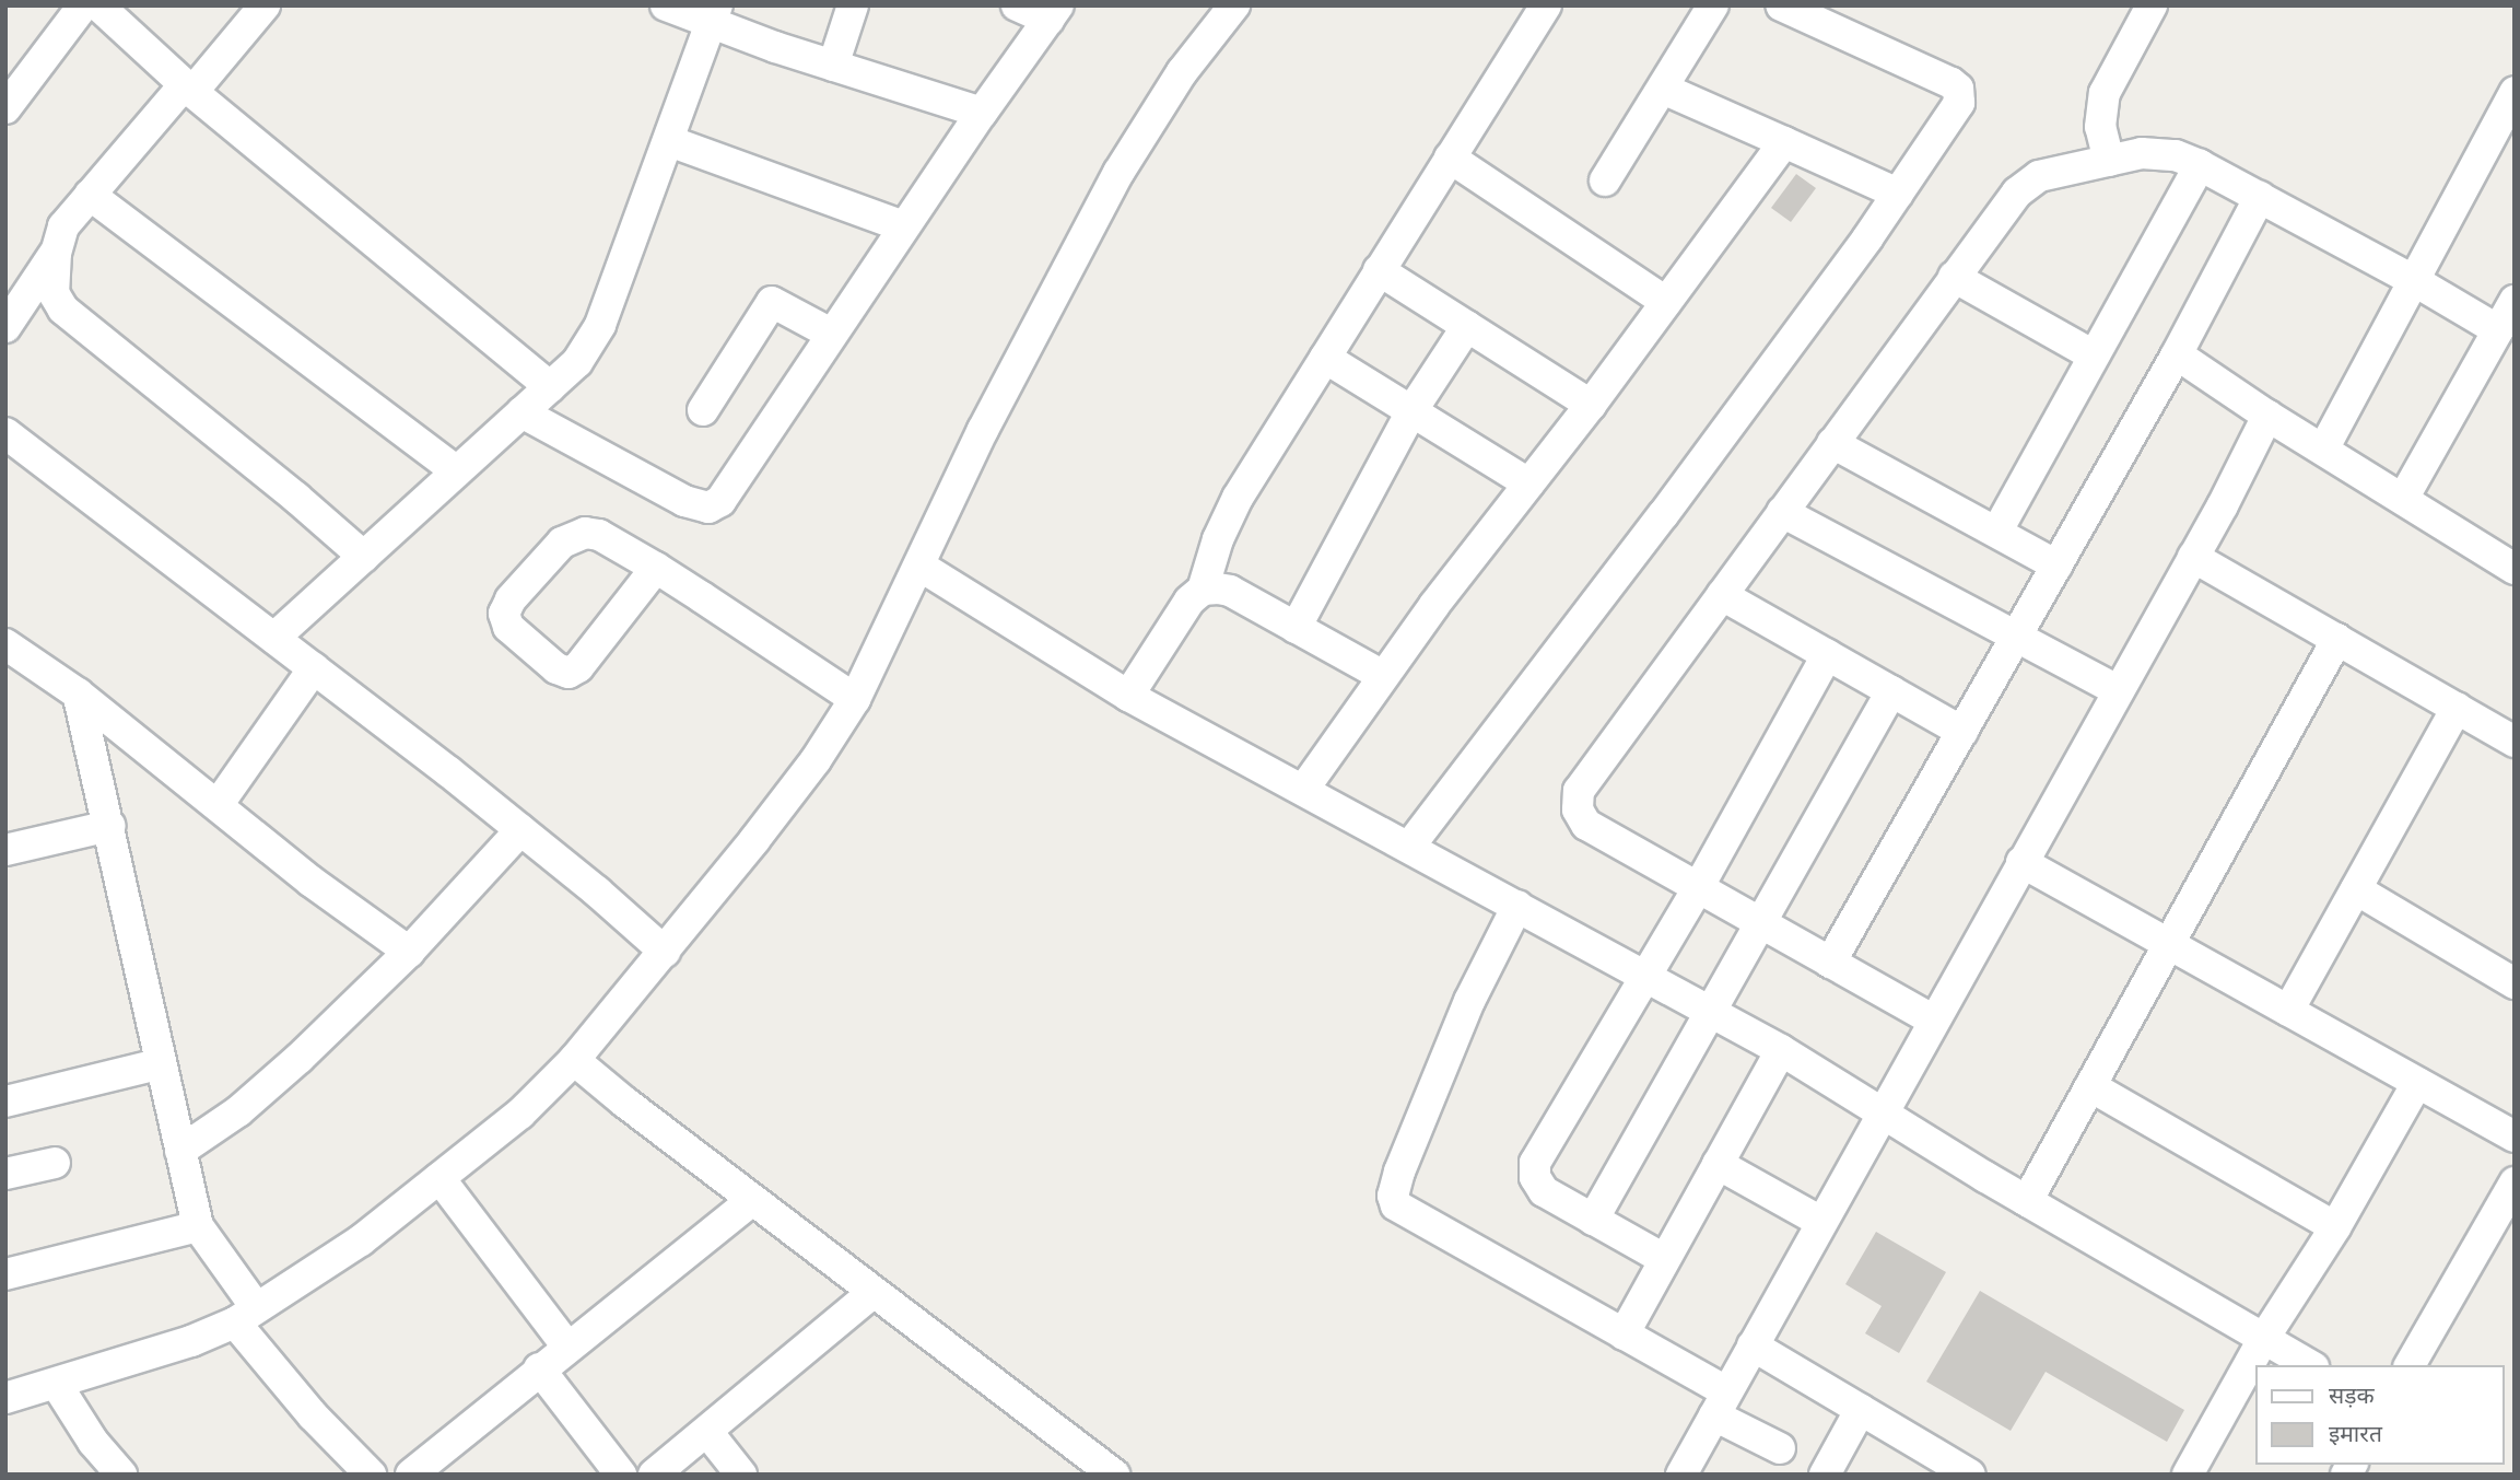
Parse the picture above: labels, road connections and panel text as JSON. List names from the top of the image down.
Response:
{
  "legend": ["सड़क", "इमारत"]
}
